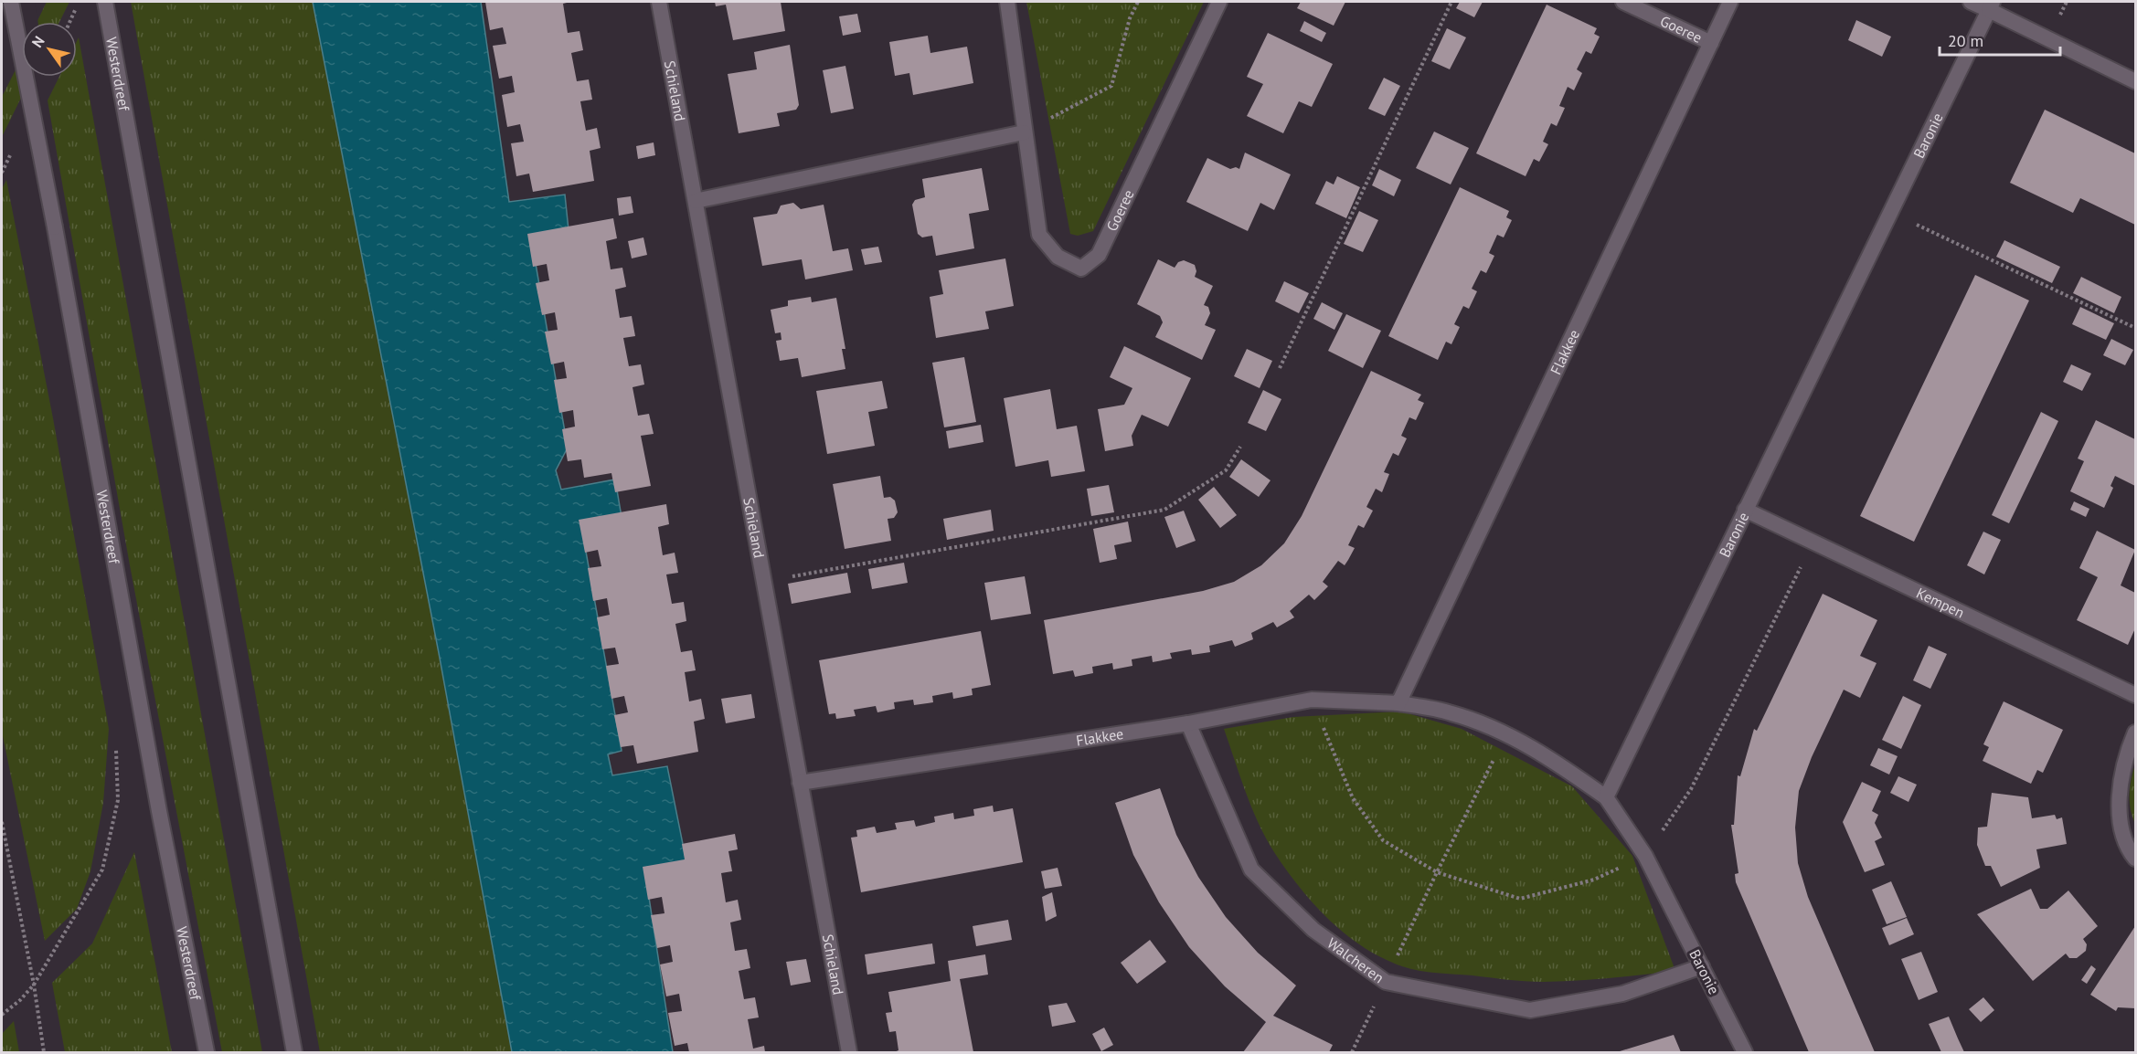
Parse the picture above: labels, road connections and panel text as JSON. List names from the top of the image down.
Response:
{
  "streets": {
    "street": [
      "Goeree",
      "Westerdreef",
      "Schieland",
      "Baronie",
      "Flakkee",
      "Kempen",
      "Walcheren"
    ]
  },
  "crossings": [
    ["Goeree", "Flakkee"],
    ["Schieland", "Flakkee"],
    ["Baronie", "Flakkee"],
    ["Baronie", "Kempen"],
    ["Baronie", "Walcheren"],
    ["Flakkee", "Walcheren"]
  ],
  "scale_bar": "20 m",
  "north": "top left"
}
